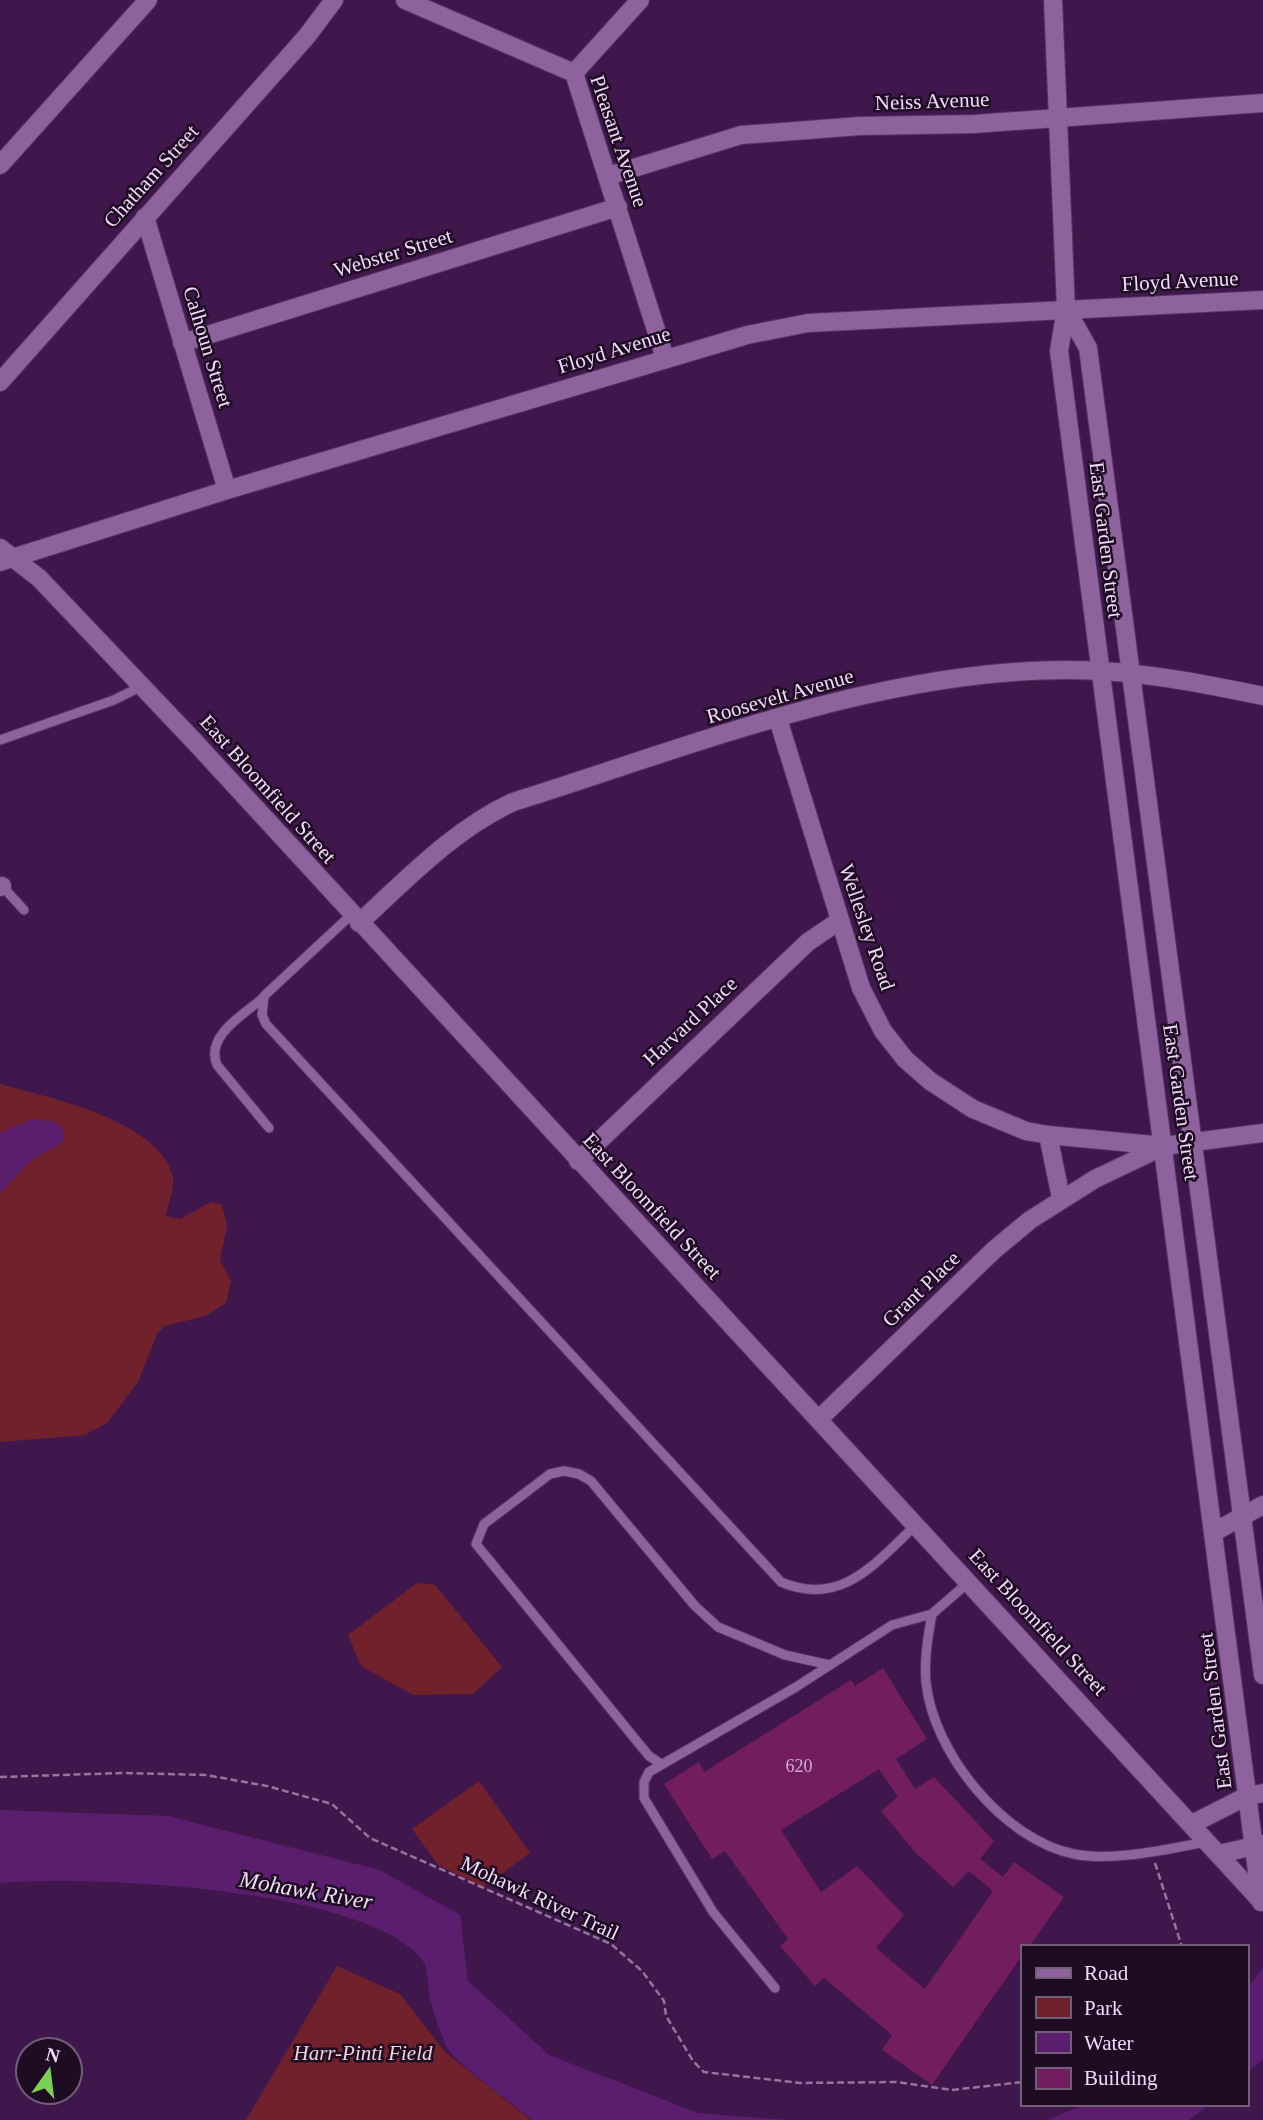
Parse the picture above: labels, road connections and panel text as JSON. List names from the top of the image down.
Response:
{
  "streets": {
    "street": [
      "Neiss Avenue",
      "Pleasant Avenue",
      "Chatham Street",
      "Webster Street",
      "Floyd Avenue",
      "Calhoun Street",
      "East Garden Street",
      "Roosevelt Avenue",
      "East Bloomfield Street",
      "Wellesley Road",
      "Harvard Place",
      "Grant Place"
    ],
    "path": ["Mohawk River Trail"]
  },
  "crossings": [
    ["Neiss Avenue", "Pleasant Avenue"],
    ["Neiss Avenue", "East Garden Street"],
    ["Pleasant Avenue", "Webster Street"],
    ["Pleasant Avenue", "Floyd Avenue"],
    ["Chatham Street", "Calhoun Street"],
    ["Webster Street", "Calhoun Street"],
    ["Floyd Avenue", "Calhoun Street"],
    ["Floyd Avenue", "East Garden Street"],
    ["Floyd Avenue", "East Bloomfield Street"],
    ["East Garden Street", "Roosevelt Avenue"],
    ["East Garden Street", "East Bloomfield Street"],
    ["East Garden Street", "Wellesley Road"],
    ["East Garden Street", "Grant Place"],
    ["Roosevelt Avenue", "East Bloomfield Street"],
    ["Roosevelt Avenue", "Wellesley Road"],
    ["East Bloomfield Street", "Harvard Place"],
    ["East Bloomfield Street", "Grant Place"],
    ["Wellesley Road", "Harvard Place"],
    ["Wellesley Road", "Grant Place"]
  ],
  "water": ["Mohawk River"],
  "parks": ["Harr-Pinti Field"],
  "house_numbers": ["620"],
  "legend": [
    "Road",
    "Park",
    "Water",
    "Building"
  ],
  "north": "top"
}
